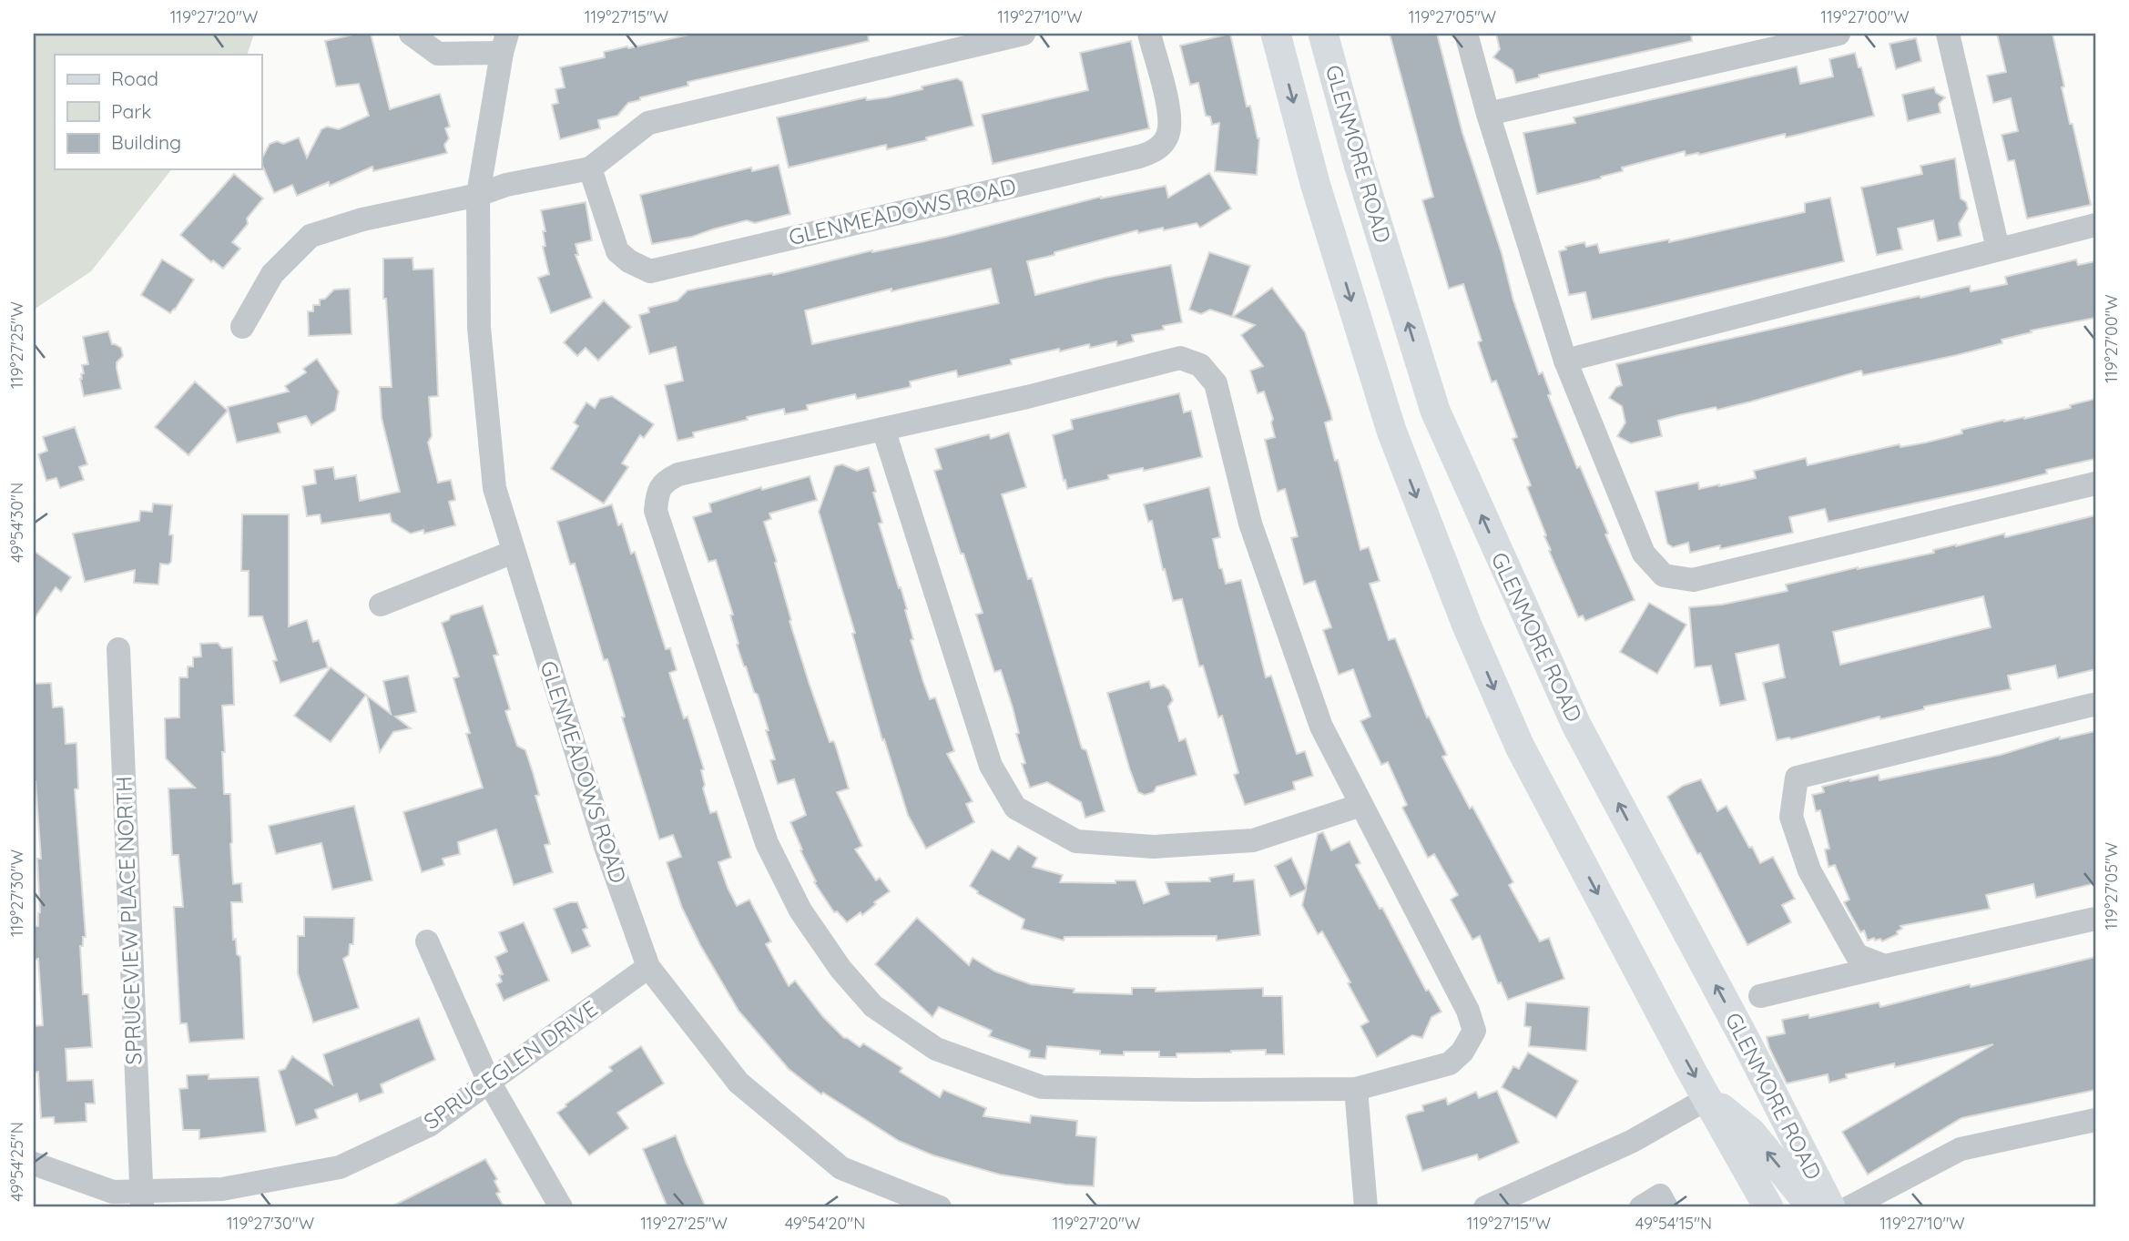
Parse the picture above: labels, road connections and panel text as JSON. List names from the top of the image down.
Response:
{
  "streets": {
    "main road": ["GLENMORE ROAD"],
    "street": ["GLENMEADOWS ROAD", "SPRUCEVIEW PLACE NORTH", "SPRUCEGLEN DRIVE"]
  },
  "crossings": [
    ["GLENMEADOWS ROAD", "SPRUCEGLEN DRIVE"],
    ["SPRUCEVIEW PLACE NORTH", "SPRUCEGLEN DRIVE"]
  ],
  "legend": ["Road", "Park", "Building"],
  "coordinates": [
    "119°27'20\"W",
    "119°27'15\"W",
    "119°27'10\"W",
    "119°27'05\"W",
    "119°27'00\"W",
    "119°27'25\"W",
    "49°54'30\"N",
    "119°27'30\"W",
    "49°54'25\"N",
    "49°54'20\"N",
    "49°54'15\"N"
  ]
}
